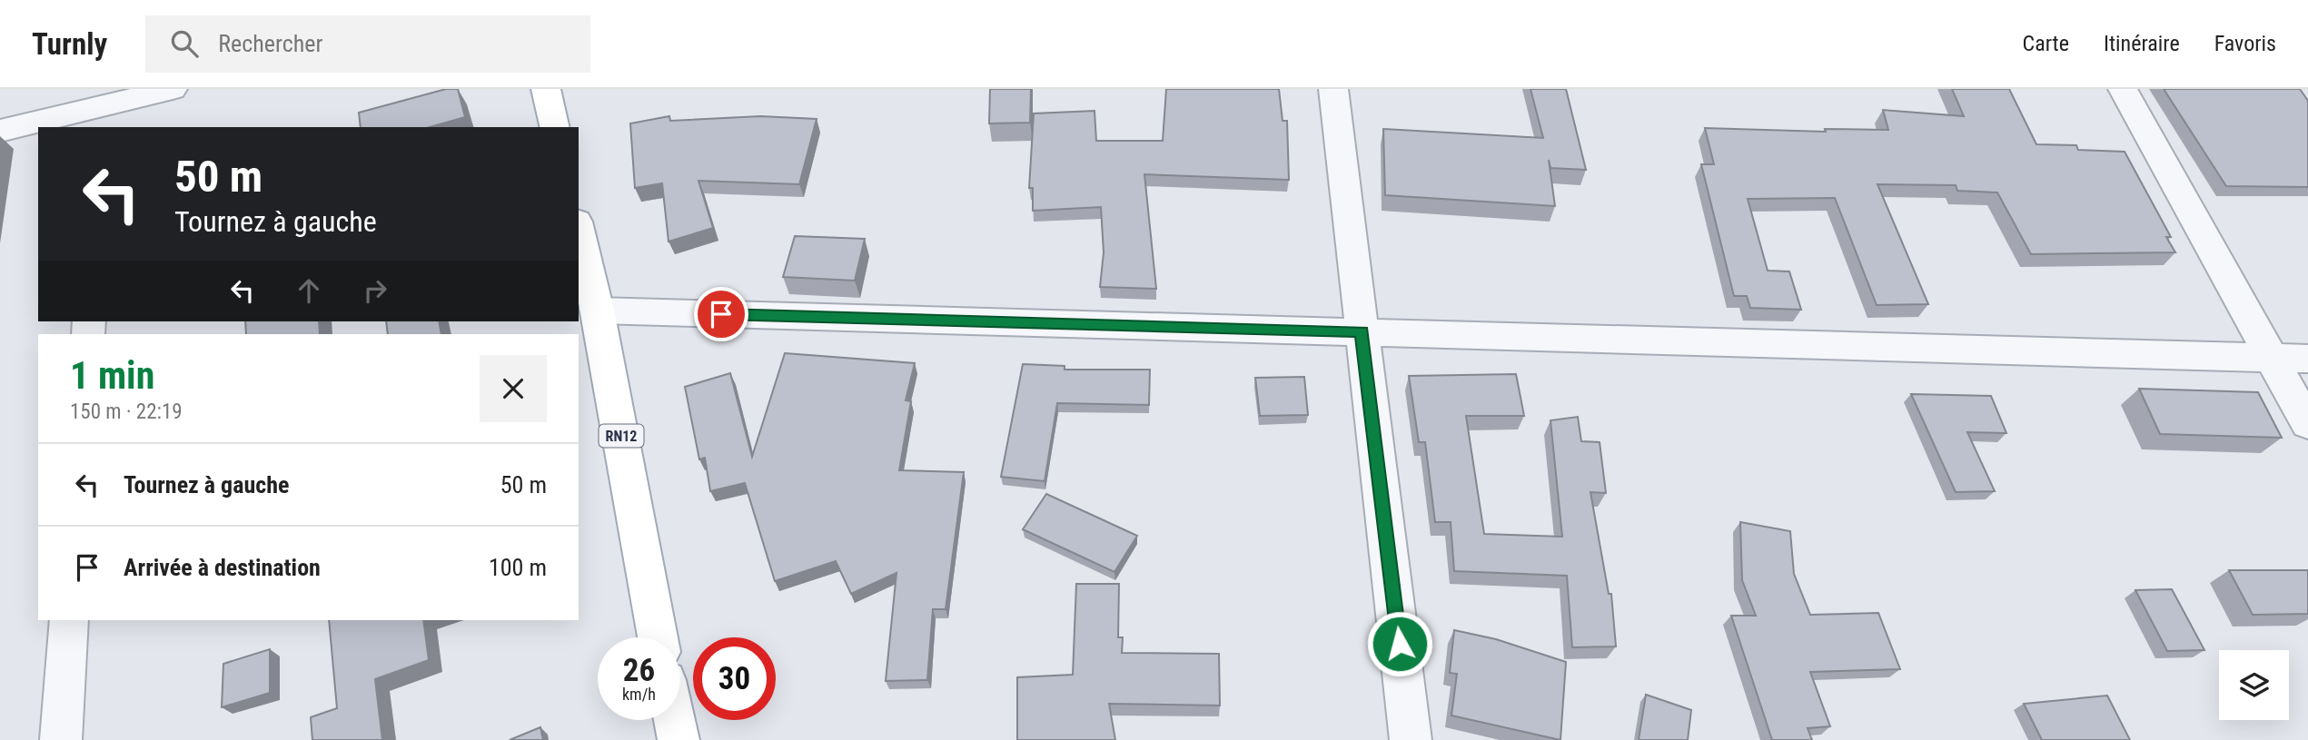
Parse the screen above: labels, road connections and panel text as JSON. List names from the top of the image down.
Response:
{
  "streets": {
    "main road": ["RN12"]
  },
  "page": {
    "header": "Turnly",
    "search": "Rechercher",
    "nav": ["Carte", "Itinéraire", "Favoris"],
    "turn": ["50 m", "Tournez à gauche"],
    "heading": ["1 min", "150 m · 22:19"],
    "list": [
      {
        "name": "Tournez à gauche",
        "value": "50 m"
      },
      {
        "name": "Arrivée à destination",
        "value": "100 m"
      }
    ],
    "speed": "26 km/h",
    "limit": "30"
  }
}
